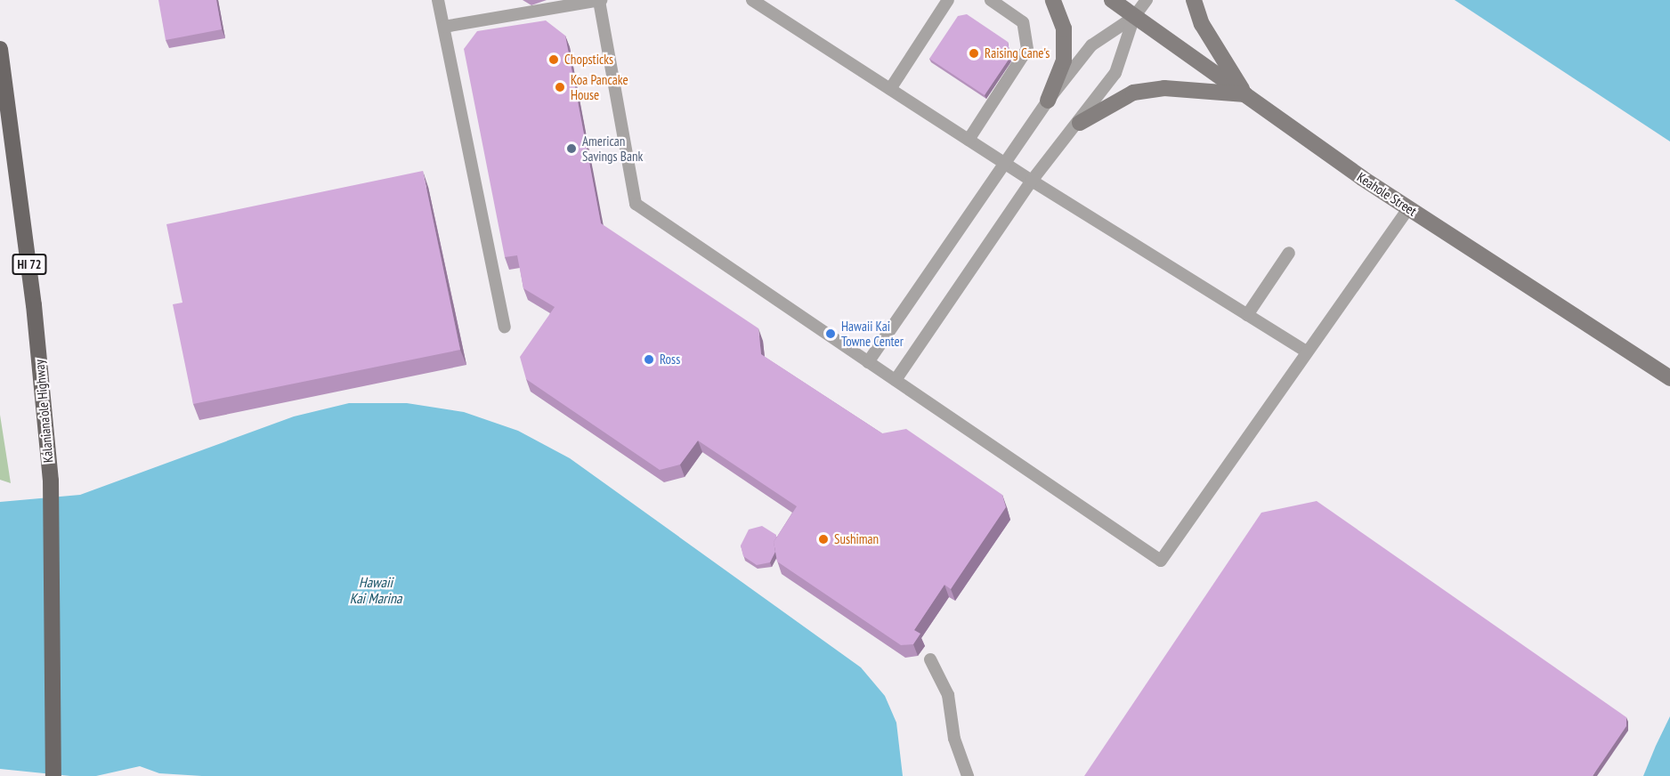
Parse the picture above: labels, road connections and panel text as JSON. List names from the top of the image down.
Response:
{
  "streets": {
    "main road": ["Keahole Street", "HI 72", "Kalaniana’ole Highway"]
  },
  "water": ["Hawaii Kai Marina"],
  "places": [
    "Raising Cane's",
    "Chopsticks",
    "Koa Pancake House",
    "American Savings Bank",
    "Hawaii Kai Towne Center",
    "Ross",
    "Sushiman"
  ]
}
